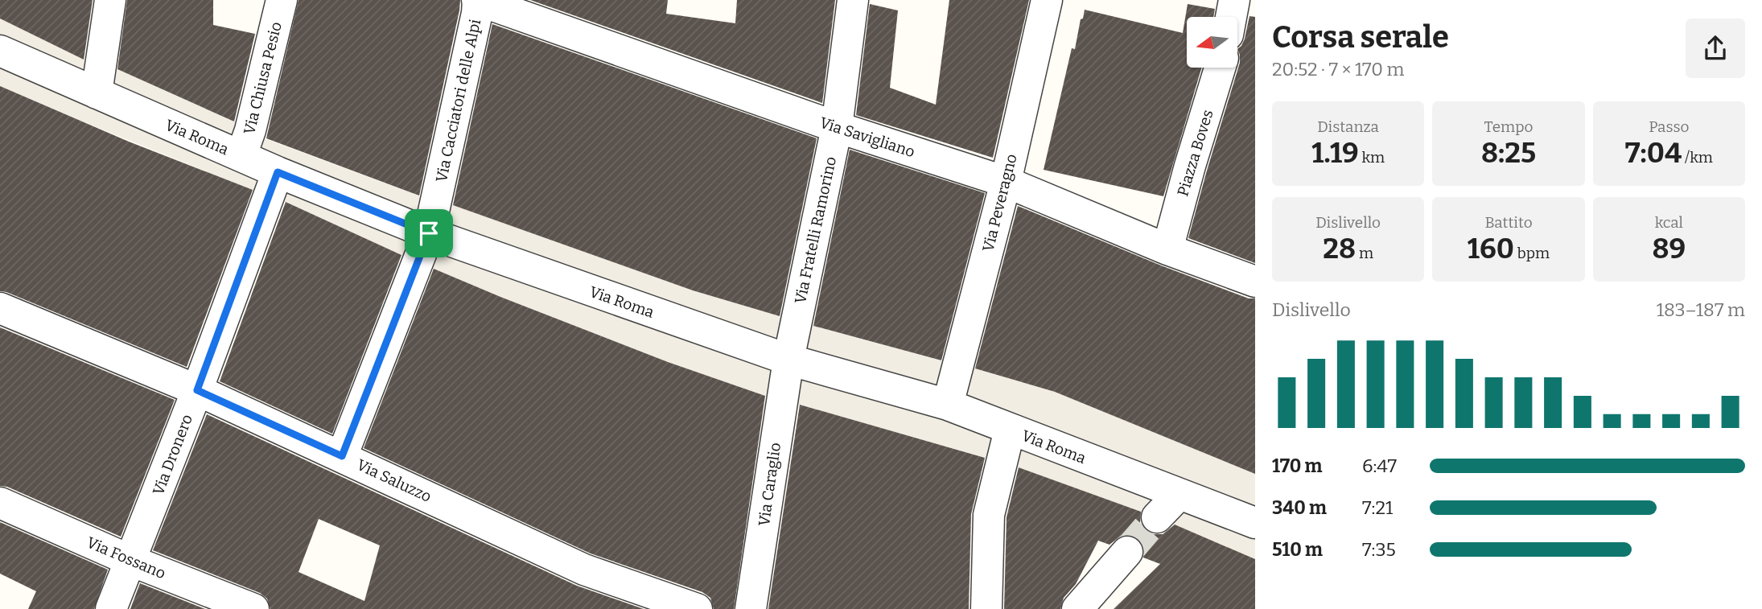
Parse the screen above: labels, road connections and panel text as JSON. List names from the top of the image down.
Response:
{
  "streets": {
    "street": [
      "Via Chiusa Pesio",
      "Via Cacciatori delle Alpi",
      "Via Roma",
      "Via Savigliano",
      "Piazza Boves",
      "Via Peveragno",
      "Via Fratelli Ramorino",
      "Via Dronero",
      "Via Saluzzo",
      "Via Caraglio",
      "Via Fossano"
    ]
  },
  "crossings": [
    ["Via Chiusa Pesio", "Via Roma"],
    ["Via Cacciatori delle Alpi", "Via Roma"],
    ["Via Cacciatori delle Alpi", "Via Savigliano"],
    ["Via Cacciatori delle Alpi", "Via Saluzzo"],
    ["Via Roma", "Via Peveragno"],
    ["Via Roma", "Via Fratelli Ramorino"],
    ["Via Roma", "Via Dronero"],
    ["Via Roma", "Via Caraglio"],
    ["Via Savigliano", "Piazza Boves"],
    ["Via Savigliano", "Via Peveragno"],
    ["Via Savigliano", "Via Fratelli Ramorino"],
    ["Via Fratelli Ramorino", "Via Caraglio"],
    ["Via Dronero", "Via Saluzzo"],
    ["Via Dronero", "Via Fossano"]
  ],
  "north": "left",
  "page": {
    "heading": ["Corsa serale", "20:52 · 7 × 170 m"],
    "stats": [
      ["Distanza", "1.19 km"],
      ["Tempo", "8:25"],
      ["Passo", "7:04 /km"],
      ["Dislivello", "28 m"],
      ["Battito", "160 bpm"],
      ["kcal", "89"]
    ],
    "chart": ["Dislivello", "183–187 m"],
    "list": [
      {
        "name": "170 m",
        "note": "6:47"
      },
      {
        "name": "340 m",
        "note": "7:21"
      },
      {
        "name": "510 m",
        "note": "7:35"
      }
    ]
  }
}
